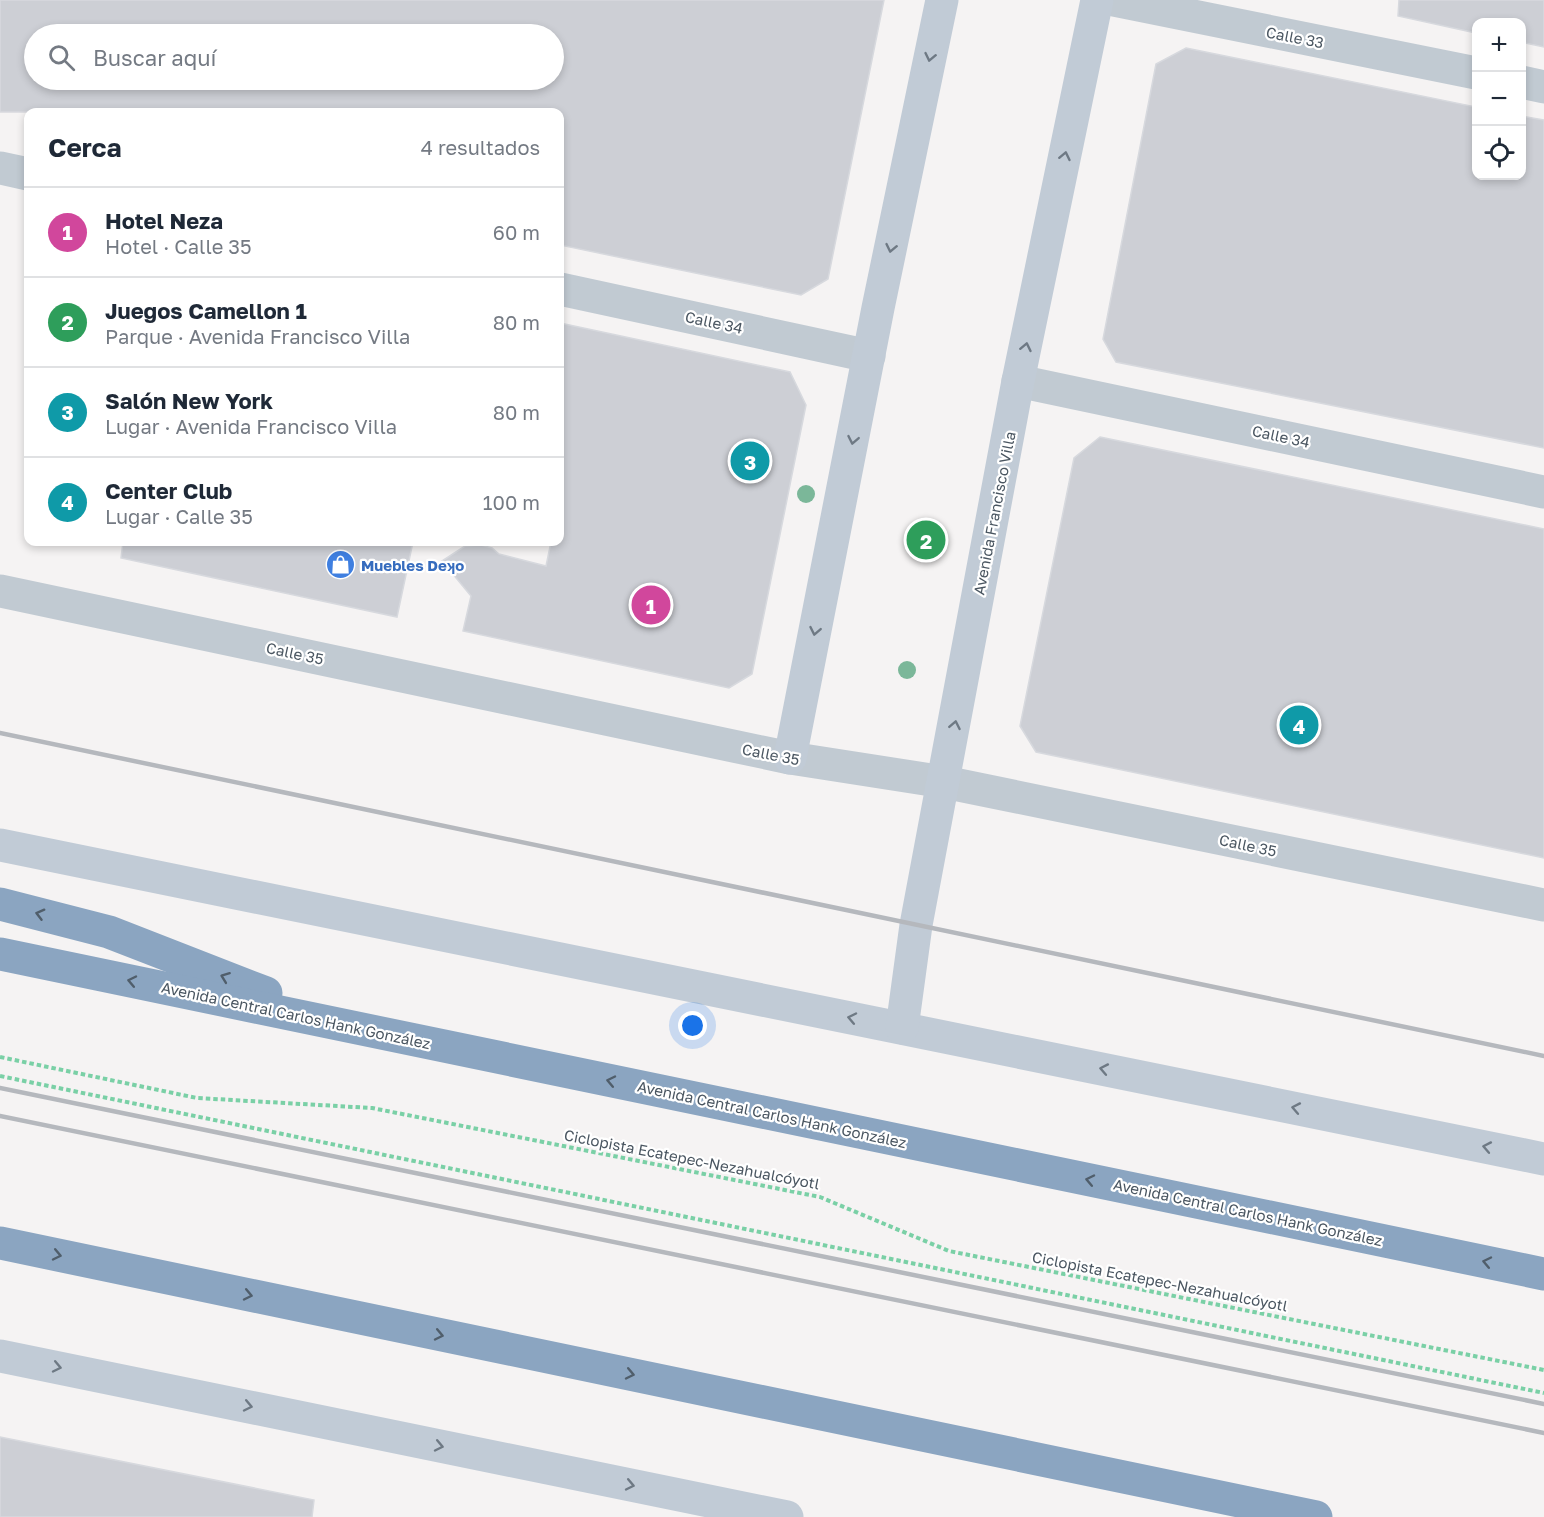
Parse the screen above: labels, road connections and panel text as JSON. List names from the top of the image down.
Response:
{
  "streets": {
    "highway": ["Avenida Central Carlos Hank González"],
    "main road": ["Avenida Francisco Villa"],
    "street": ["Calle 33", "Calle 34", "Calle 35"],
    "path": ["Ciclopista Ecatepec-Nezahualcóyotl"]
  },
  "crossings": [
    ["Calle 34", "Avenida Francisco Villa"],
    ["Avenida Francisco Villa", "Calle 35"]
  ],
  "places": {
    "shop": ["Muebles Deʞo"]
  },
  "page": {
    "map_buttons": ["+", "−"],
    "search": "Buscar aquí",
    "heading": ["Cerca", "4 resultados"],
    "list": [
      {
        "mark": "1",
        "name": "Hotel Neza",
        "note": "Hotel · Calle 35",
        "value": "60 m"
      },
      {
        "mark": "2",
        "name": "Juegos Camellon 1",
        "note": "Parque · Avenida Francisco Villa",
        "value": "80 m"
      },
      {
        "mark": "3",
        "name": "Salón New York",
        "note": "Lugar · Avenida Francisco Villa",
        "value": "80 m"
      },
      {
        "mark": "4",
        "name": "Center Club",
        "note": "Lugar · Calle 35",
        "value": "100 m"
      }
    ],
    "pins": [
      "3",
      "2",
      "1",
      "4"
    ]
  }
}
